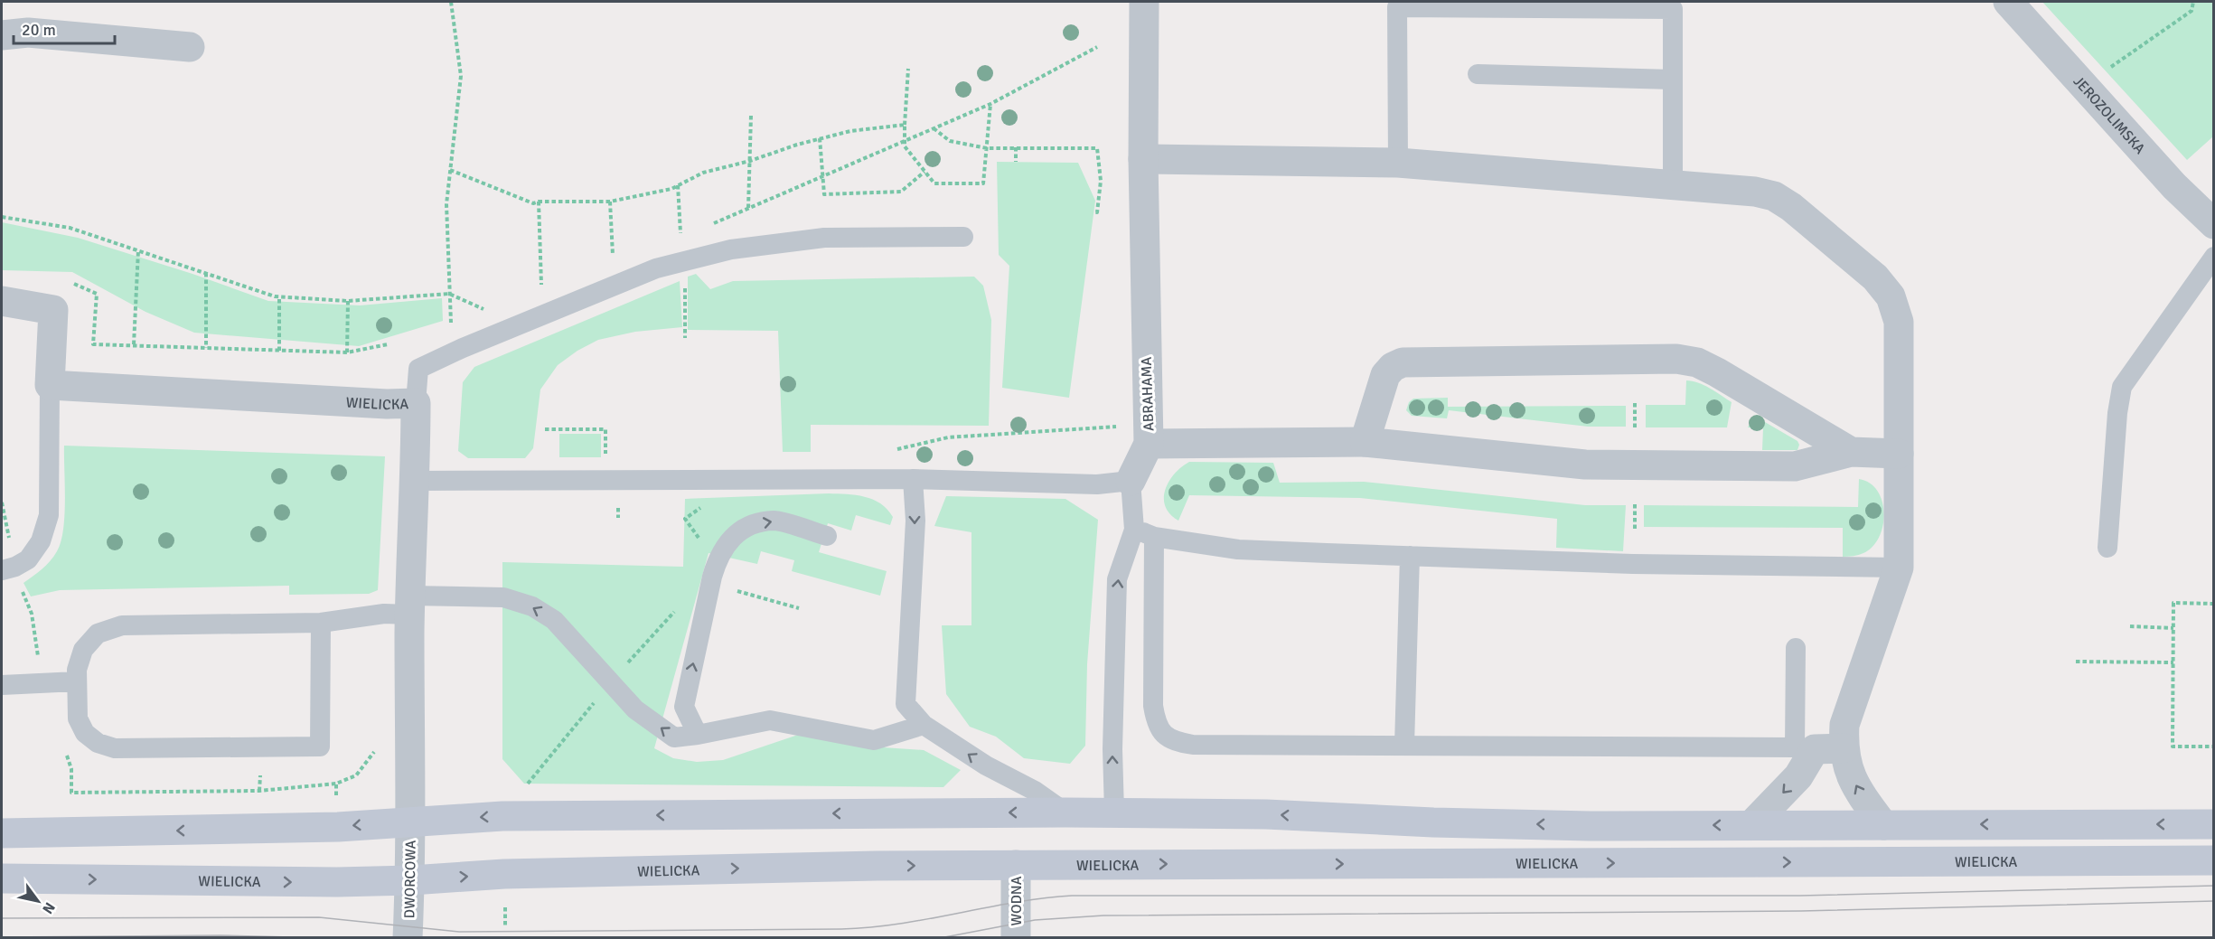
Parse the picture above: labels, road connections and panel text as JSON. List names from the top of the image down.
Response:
{
  "streets": {
    "main road": ["WIELICKA"],
    "street": [
      "JEROZOLIMSKA",
      "ABRAHAMA",
      "DWORCOWA",
      "WODNA"
    ]
  },
  "crossings": [
    ["WIELICKA", "DWORCOWA"],
    ["WIELICKA", "WODNA"]
  ],
  "one_way": ["WIELICKA"],
  "scale_bar": "20 m",
  "north": "bottom right"
}
